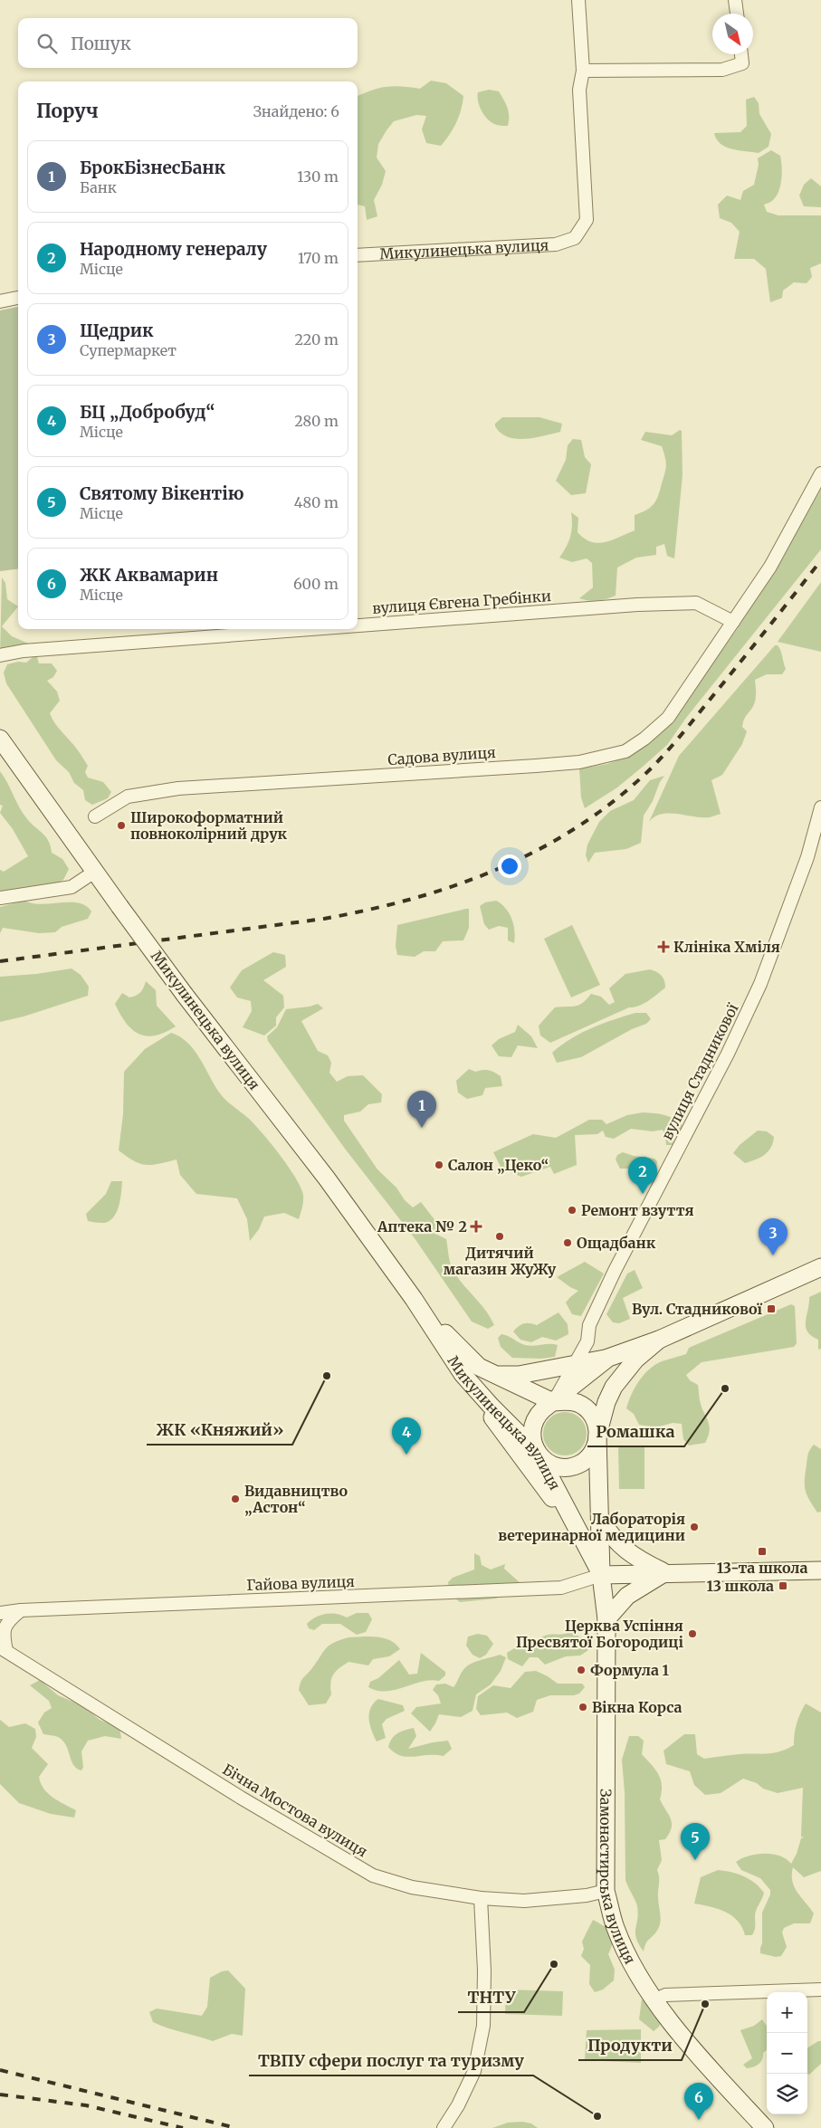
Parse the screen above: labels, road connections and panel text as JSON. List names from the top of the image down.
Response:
{
  "streets": {
    "main road": ["Микулинецька вулиця", "Замонастирська вулиця"],
    "street": [
      "вулиця Євгена Гребінки",
      "Садова вулиця",
      "вулиця Стадникової",
      "Гайова вулиця",
      "Бічна Мостова вулиця"
    ]
  },
  "crossings": [
    ["Микулинецька вулиця", "вулиця Стадникової"],
    ["Микулинецька вулиця", "Гайова вулиця"],
    ["Микулинецька вулиця", "Замонастирська вулиця"],
    ["вулиця Євгена Гребінки", "Садова вулиця"],
    ["Гайова вулиця", "Замонастирська вулиця"],
    ["Бічна Мостова вулиця", "Замонастирська вулиця"]
  ],
  "places": {
    "other": [
      "Широкоформатний повноколірний друк",
      "Салон „Цеко“",
      "Ремонт взуття",
      "Дитячий магазин ЖуЖу",
      "Ощадбанк",
      "ЖК «Княжий»",
      "Ромашка",
      "Видавництво „Астон“",
      "Лабораторія ветеринарної медицини",
      "Церква Успіння Пресвятої Богородиці",
      "Формула 1",
      "Вікна Корса",
      "ТНТУ",
      "Продукти",
      "ТВПУ сфери послуг та туризму"
    ],
    "health": ["Клініка Хміля", "Аптека № 2"],
    "transit": ["Вул. Стадникової", "13-та школа", "13 школа"]
  },
  "north": "bottom right",
  "page": {
    "search": "Пошук",
    "heading": ["Поруч", "Знайдено: 6"],
    "list": [
      {
        "mark": "1",
        "name": "БрокБізнесБанк",
        "note": "Банк",
        "value": "130 m"
      },
      {
        "mark": "2",
        "name": "Народному генералу",
        "note": "Місце",
        "value": "170 m"
      },
      {
        "mark": "3",
        "name": "Щедрик",
        "note": "Супермаркет",
        "value": "220 m"
      },
      {
        "mark": "4",
        "name": "БЦ „Добробуд“",
        "note": "Місце",
        "value": "280 m"
      },
      {
        "mark": "5",
        "name": "Святому Вікентію",
        "note": "Місце",
        "value": "480 m"
      },
      {
        "mark": "6",
        "name": "ЖК Аквамарин",
        "note": "Місце",
        "value": "600 m"
      }
    ],
    "pins": [
      "1",
      "2",
      "3",
      "4",
      "5",
      "6"
    ],
    "map_buttons": ["+", "−"]
  }
}
